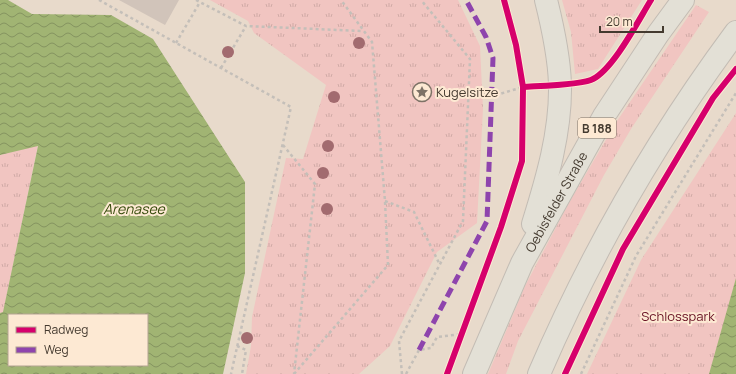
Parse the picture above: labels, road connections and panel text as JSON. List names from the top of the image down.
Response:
{
  "streets": {
    "main road": ["B 188", "Oebisfelder Straße"]
  },
  "water": ["Arenasee"],
  "parks": ["Schlosspark"],
  "places": {
    "place": ["Kugelsitze"]
  },
  "legend": ["Radweg", "Weg"],
  "scale_bar": "20 m"
}
